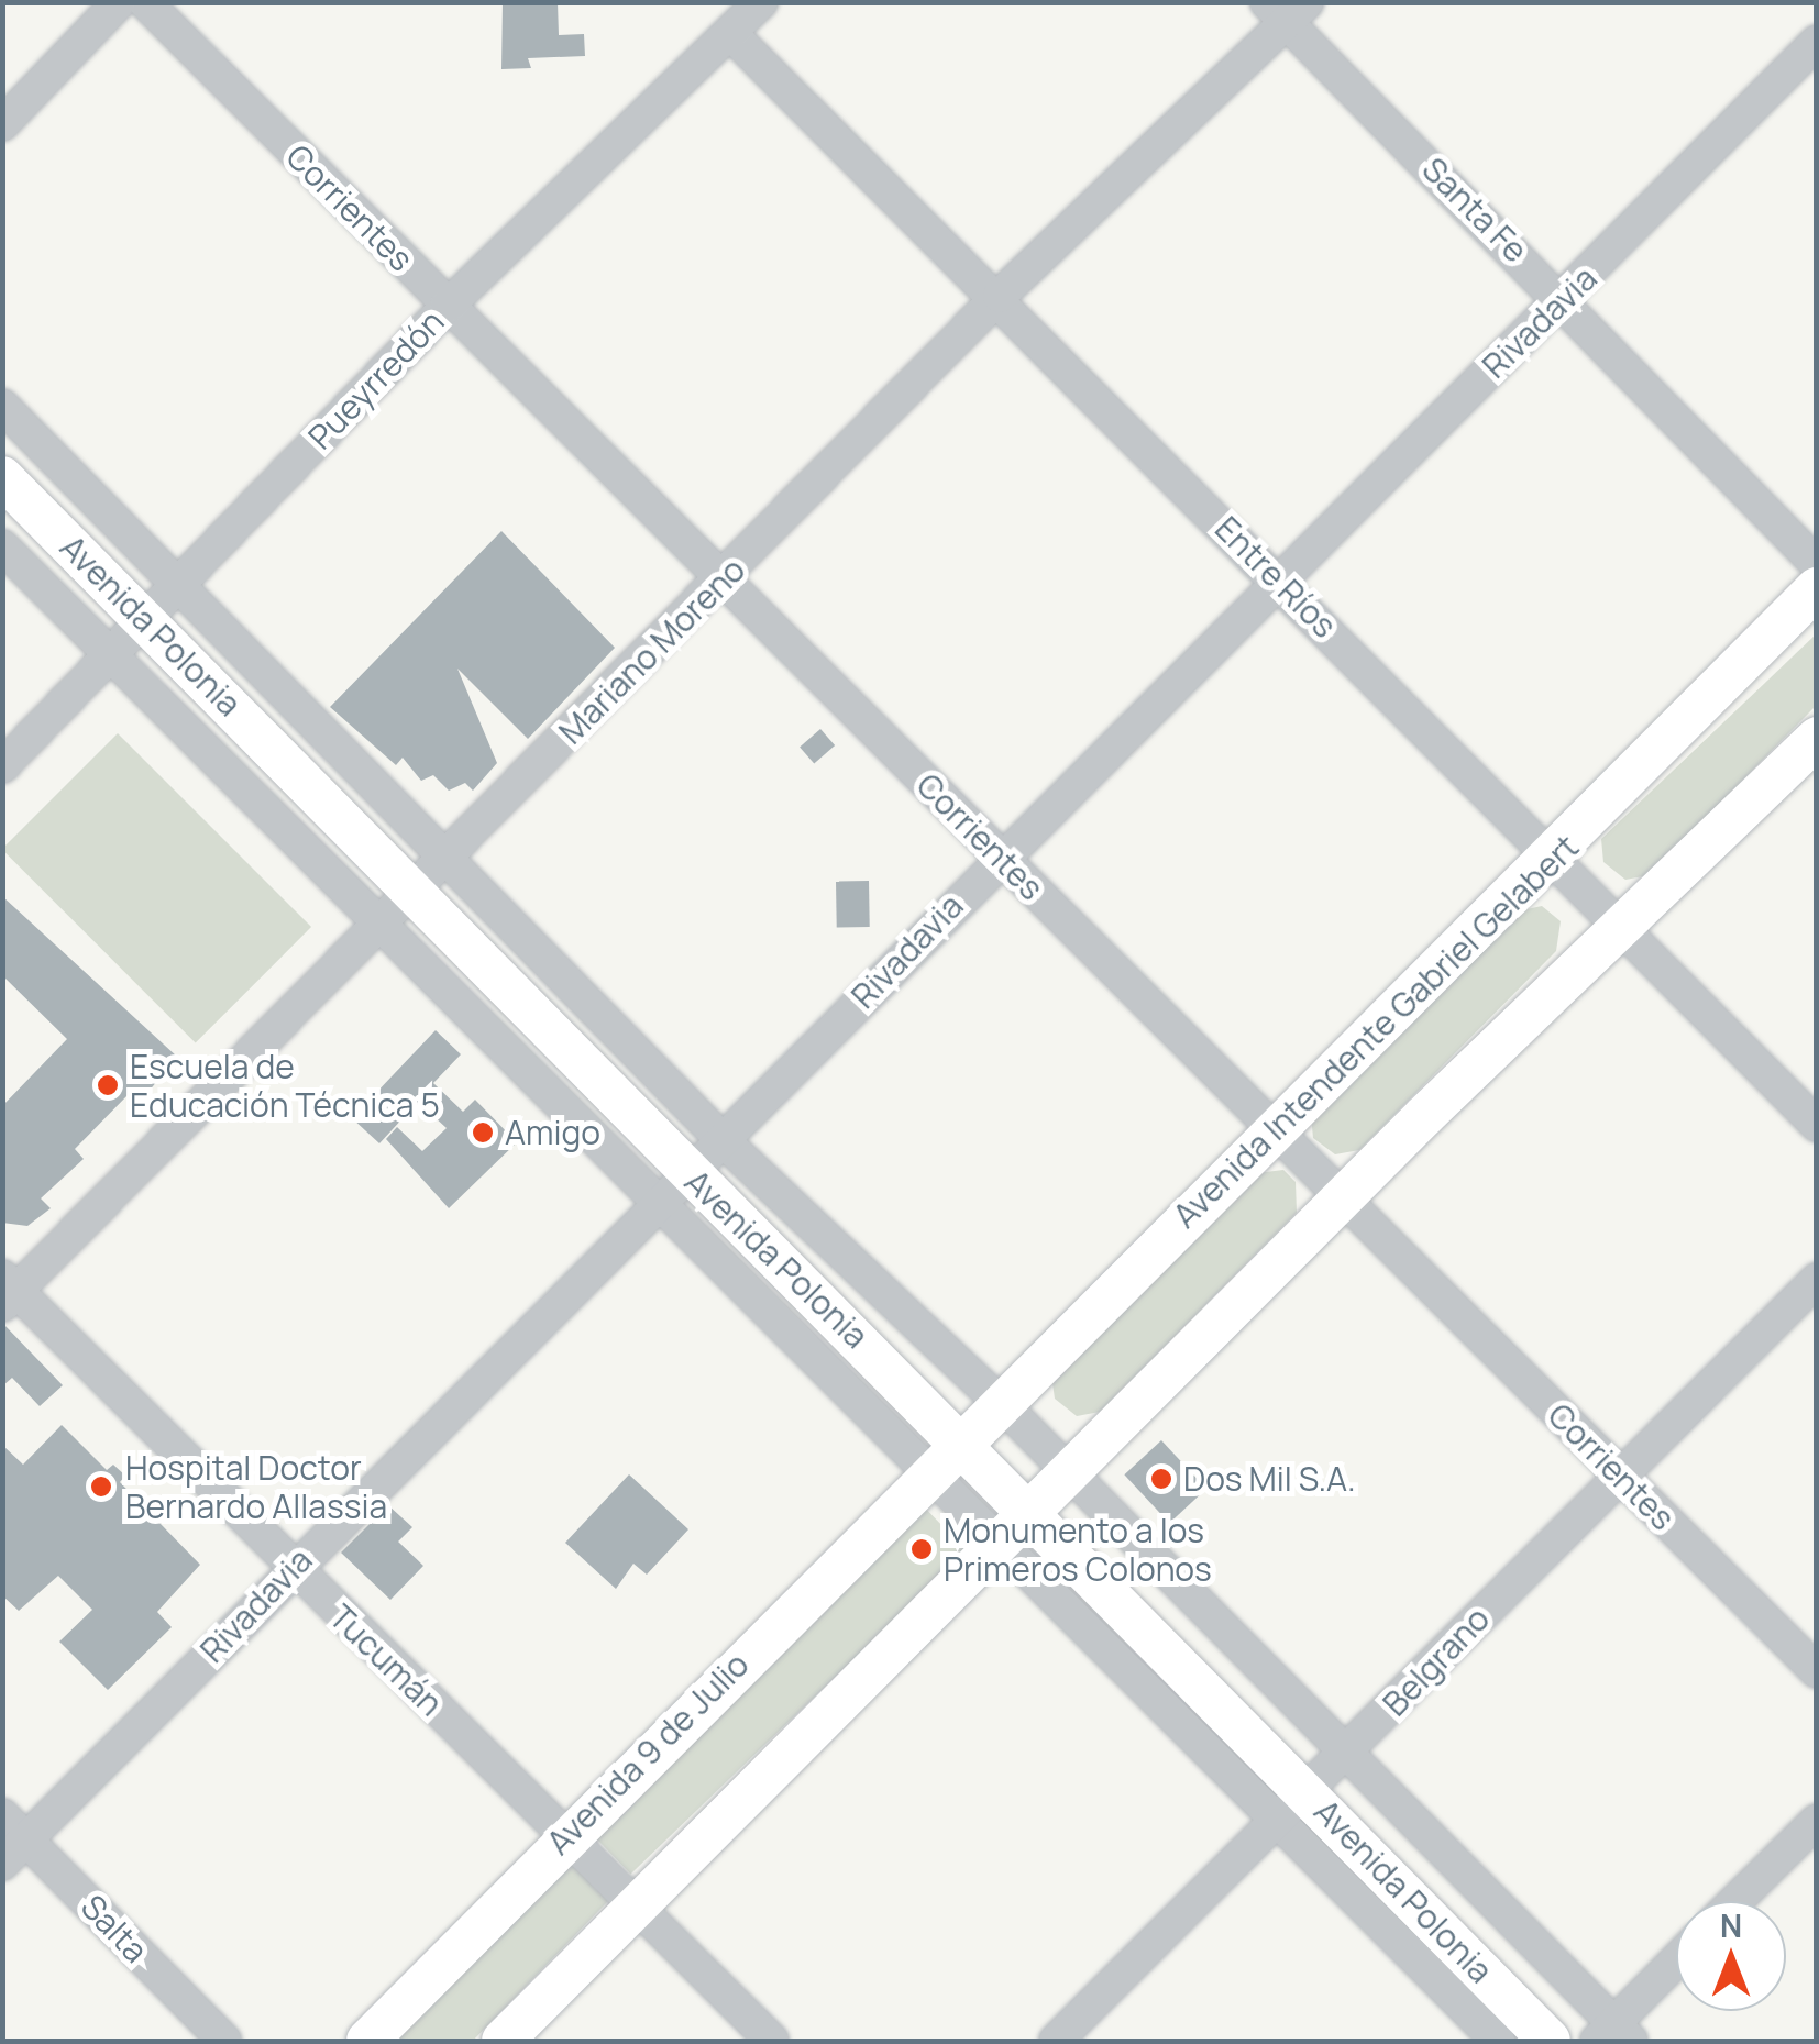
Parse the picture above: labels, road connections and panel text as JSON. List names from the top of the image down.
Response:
{
  "streets": {
    "main road": ["Avenida Polonia", "Avenida Intendente Gabriel Gelabert", "Avenida 9 de Julio"],
    "street": [
      "Corrientes",
      "Santa Fe",
      "Rivadavia",
      "Pueyrredón",
      "Entre Ríos",
      "Mariano Moreno",
      "Tucumán",
      "Belgrano",
      "Salta"
    ]
  },
  "crossings": [
    ["Corrientes", "Rivadavia"],
    ["Corrientes", "Pueyrredón"],
    ["Corrientes", "Mariano Moreno"],
    ["Corrientes", "Avenida Intendente Gabriel Gelabert"],
    ["Corrientes", "Belgrano"],
    ["Santa Fe", "Rivadavia"],
    ["Santa Fe", "Mariano Moreno"],
    ["Rivadavia", "Entre Ríos"],
    ["Rivadavia", "Avenida Polonia"],
    ["Rivadavia", "Tucumán"],
    ["Rivadavia", "Salta"],
    ["Pueyrredón", "Entre Ríos"],
    ["Pueyrredón", "Avenida Polonia"],
    ["Entre Ríos", "Mariano Moreno"],
    ["Entre Ríos", "Avenida Intendente Gabriel Gelabert"],
    ["Avenida Polonia", "Mariano Moreno"],
    ["Avenida Polonia", "Avenida Intendente Gabriel Gelabert"],
    ["Avenida Polonia", "Belgrano"],
    ["Avenida Polonia", "Avenida 9 de Julio"],
    ["Mariano Moreno", "Tucumán"],
    ["Avenida Intendente Gabriel Gelabert", "Avenida 9 de Julio"],
    ["Tucumán", "Avenida 9 de Julio"]
  ],
  "places": [
    "Escuela de Educación Técnica 5",
    "Amigo",
    "Dos Mil S.A.",
    "Hospital Doctor Bernardo Allassia",
    "Monumento a los Primeros Colonos"
  ],
  "north": "top"
}
